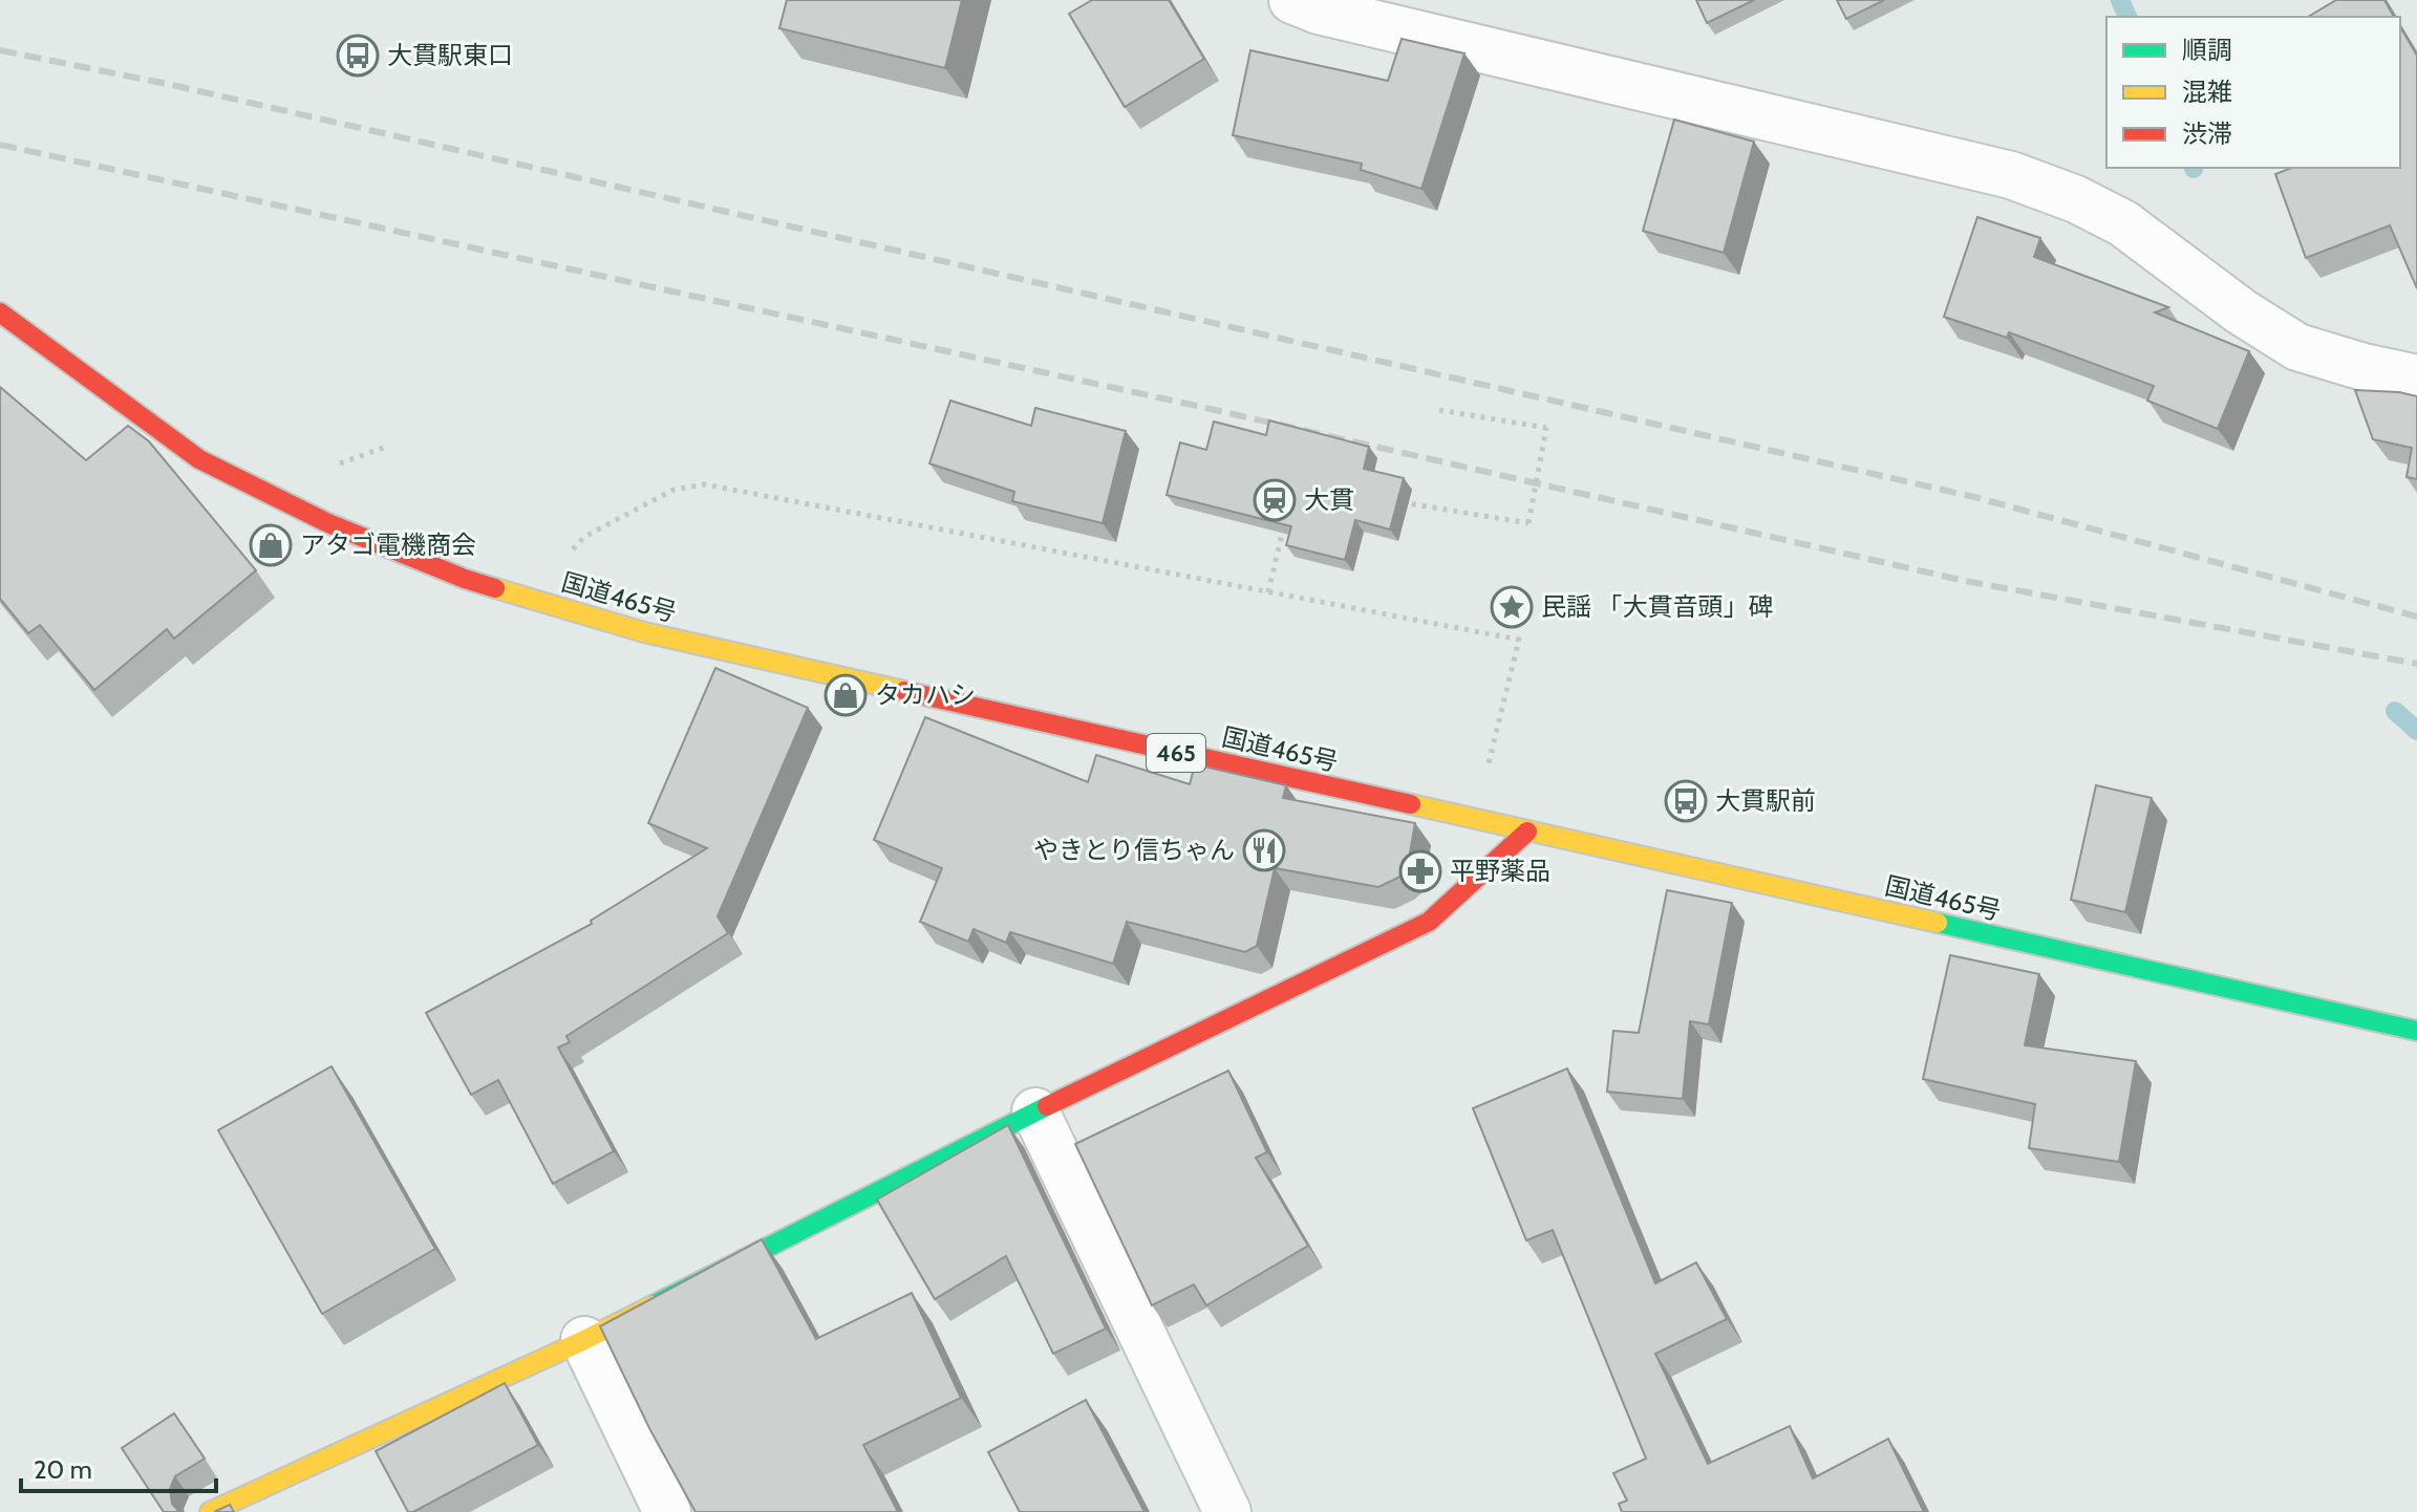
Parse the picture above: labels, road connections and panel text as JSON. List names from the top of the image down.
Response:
{
  "streets": {
    "main road": ["国道465号", "465"]
  },
  "places": {
    "bus stop": ["大貫駅東口", "大貫駅前"],
    "station": ["大貫"],
    "shop": ["アタゴ電機商会", "タカハシ"],
    "place": ["民謡 「大貫音頭」碑"],
    "restaurant": ["やきとり信ちゃん"],
    "pharmacy": ["平野薬品"]
  },
  "legend": ["順調", "混雑", "渋滞"],
  "scale_bar": "20 m"
}
